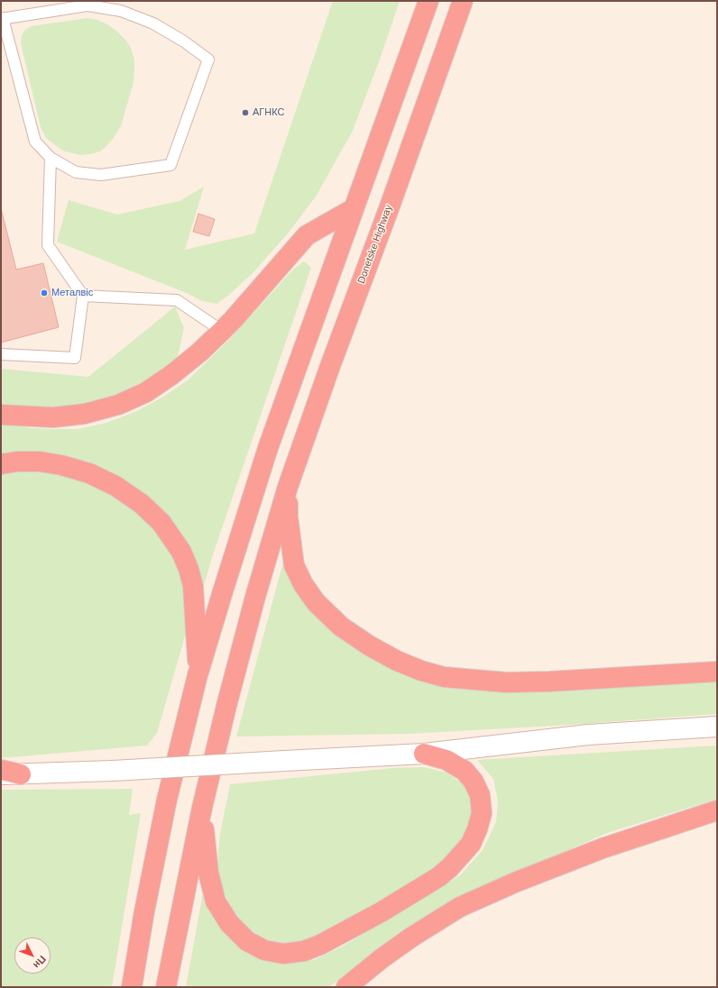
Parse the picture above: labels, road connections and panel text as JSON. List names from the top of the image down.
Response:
{
  "streets": {
    "highway": ["Donetske Highway"]
  },
  "places": ["АГНКС", "Металвіс"],
  "north": "bottom right"
}
